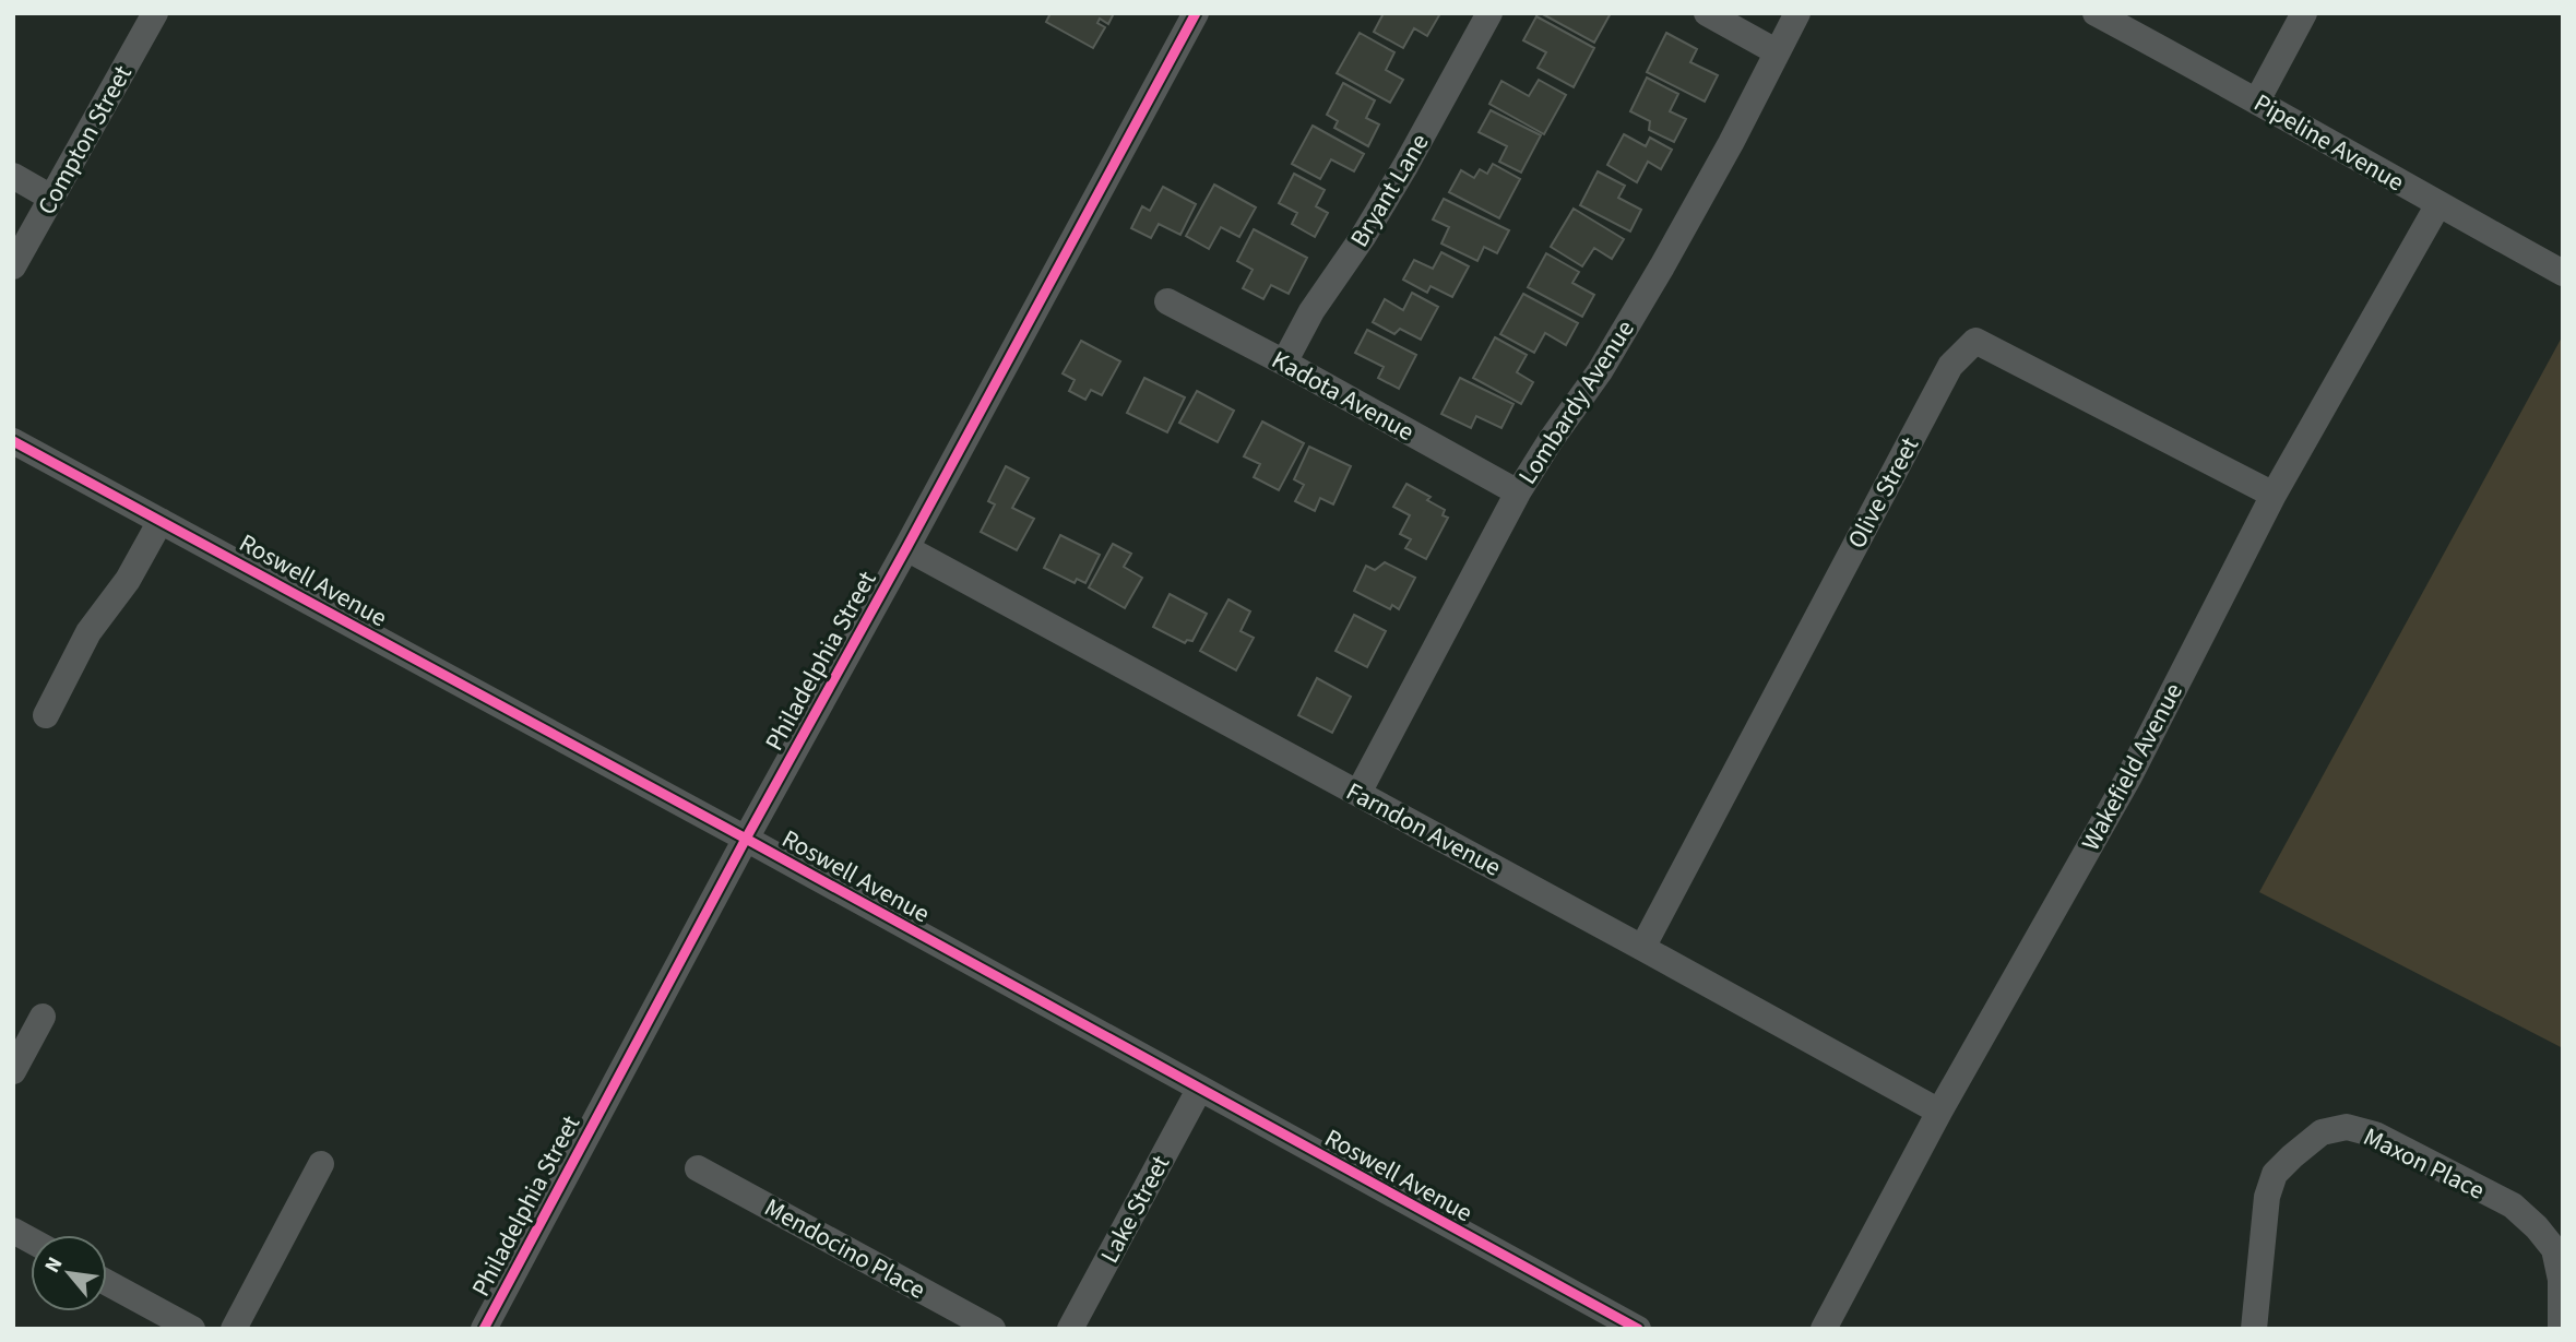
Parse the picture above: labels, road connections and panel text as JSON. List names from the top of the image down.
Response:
{
  "streets": {
    "street": [
      "Compton Street",
      "Pipeline Avenue",
      "Bryant Lane",
      "Kadota Avenue",
      "Lombardy Avenue",
      "Olive Street",
      "Roswell Avenue",
      "Philadelphia Street",
      "Wakefield Avenue",
      "Farndon Avenue",
      "Maxon Place",
      "Lake Street",
      "Mendocino Place"
    ]
  },
  "crossings": [
    ["Pipeline Avenue", "Wakefield Avenue"],
    ["Bryant Lane", "Kadota Avenue"],
    ["Kadota Avenue", "Lombardy Avenue"],
    ["Lombardy Avenue", "Farndon Avenue"],
    ["Olive Street", "Wakefield Avenue"],
    ["Olive Street", "Farndon Avenue"],
    ["Roswell Avenue", "Philadelphia Street"],
    ["Roswell Avenue", "Lake Street"],
    ["Philadelphia Street", "Farndon Avenue"],
    ["Wakefield Avenue", "Farndon Avenue"]
  ],
  "north": "top left"
}
